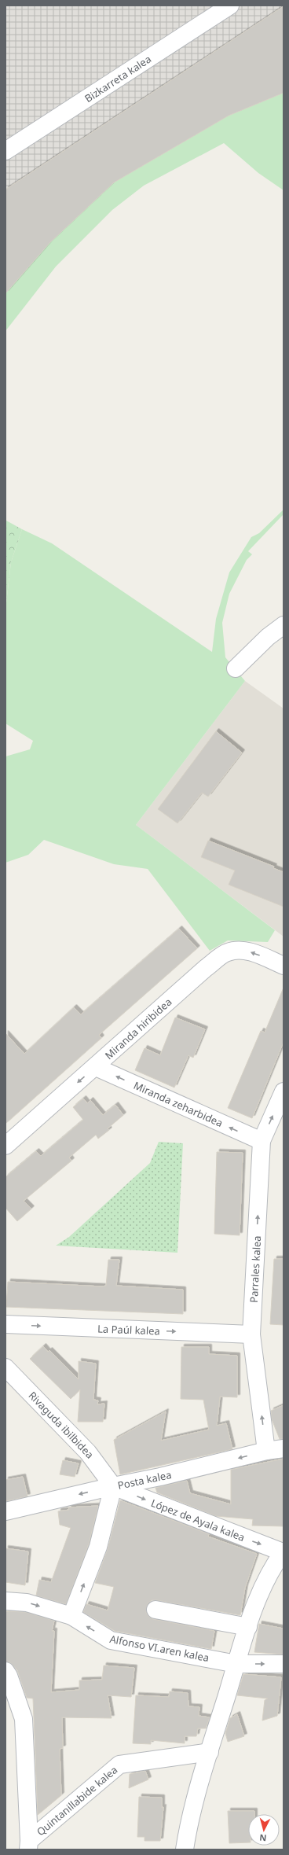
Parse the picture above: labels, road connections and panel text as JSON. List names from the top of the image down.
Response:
{
  "streets": {
    "street": [
      "Bizkarreta kalea",
      "Miranda hiribidea",
      "Miranda zeharbidea",
      "Parrales kalea",
      "La Paúl kalea",
      "Rivaguda ibilbidea",
      "Posta kalea",
      "López de Ayala kalea",
      "Alfonso VI.aren kalea",
      "Quintanillabide kalea"
    ]
  },
  "crossings": [
    ["Miranda hiribidea", "Miranda zeharbidea"],
    ["Miranda zeharbidea", "Parrales kalea"],
    ["Parrales kalea", "La Paúl kalea"],
    ["Parrales kalea", "Posta kalea"],
    ["Rivaguda ibilbidea", "Posta kalea"],
    ["Rivaguda ibilbidea", "López de Ayala kalea"],
    ["Posta kalea", "López de Ayala kalea"]
  ],
  "one_way": [
    "Miranda hiribidea",
    "Miranda zeharbidea",
    "Parrales kalea",
    "La Paúl kalea",
    "Posta kalea"
  ],
  "north": "bottom"
}
